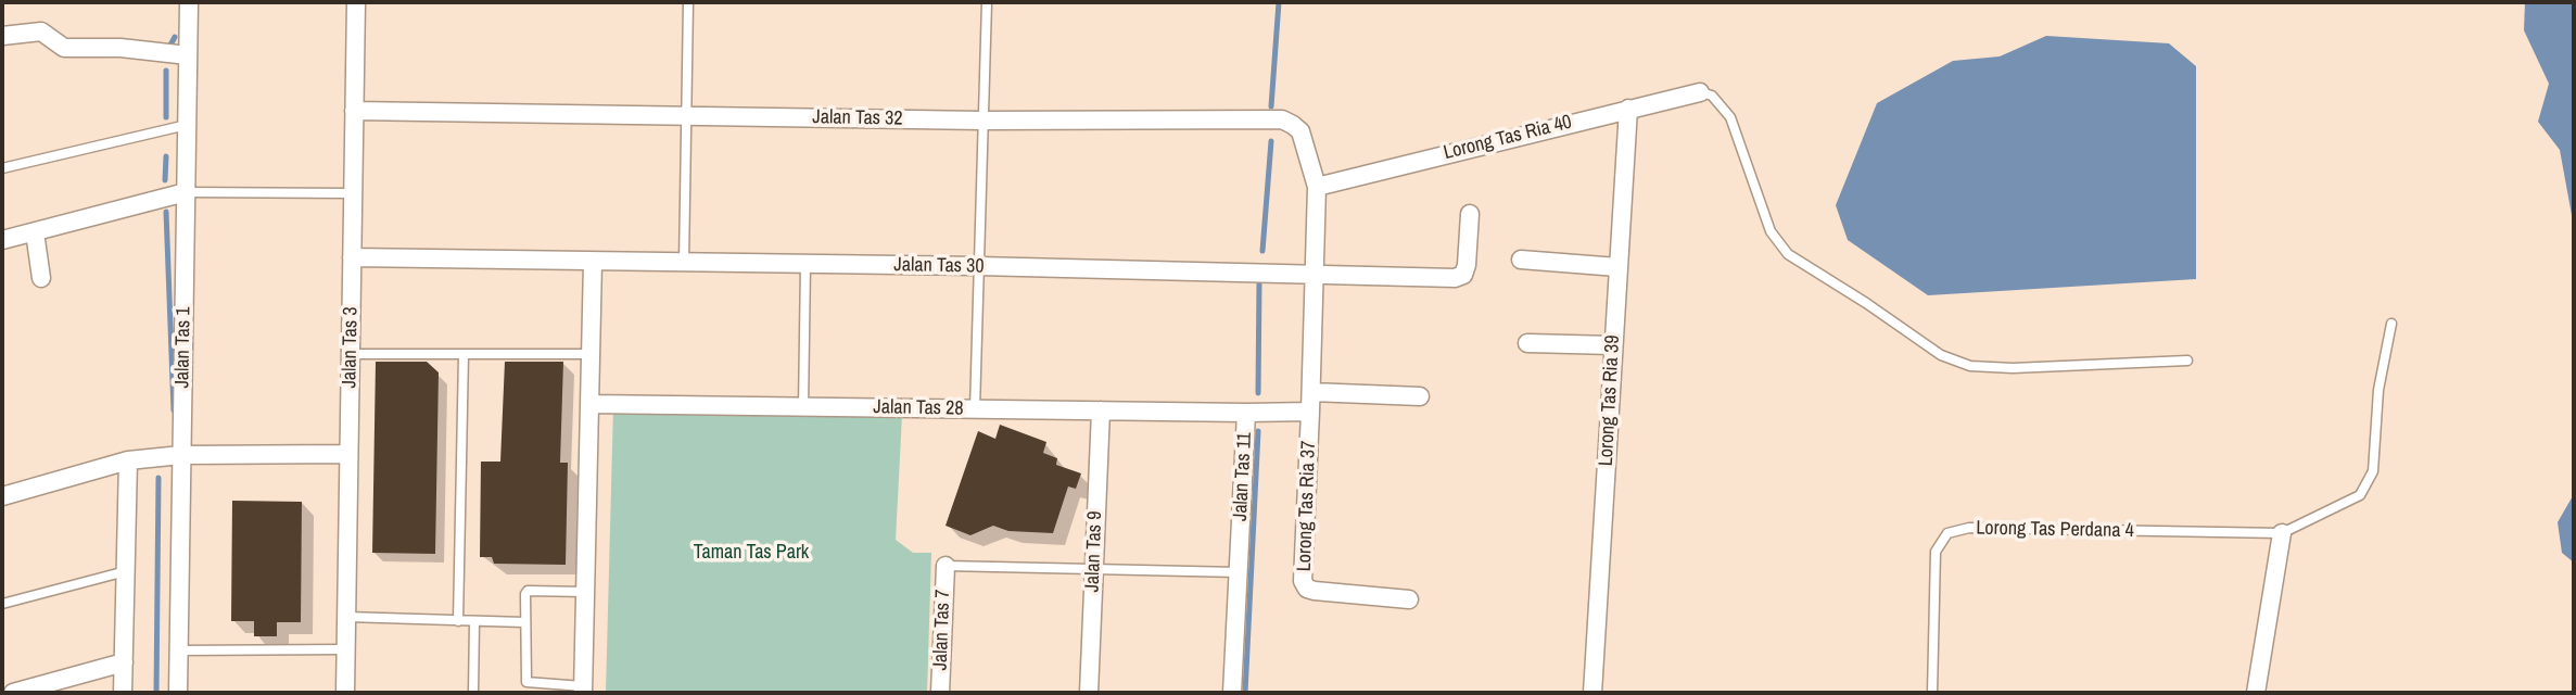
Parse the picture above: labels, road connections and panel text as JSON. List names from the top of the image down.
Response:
{
  "streets": {
    "street": [
      "Jalan Tas 32",
      "Lorong Tas Ria 40",
      "Jalan Tas 30",
      "Jalan Tas 1",
      "Jalan Tas 3",
      "Lorong Tas Ria 39",
      "Jalan Tas 28",
      "Jalan Tas 11",
      "Lorong Tas Ria 37",
      "Jalan Tas 9",
      "Jalan Tas 7"
    ],
    "lane": ["Lorong Tas Perdana 4"]
  },
  "crossings": [
    ["Jalan Tas 32", "Lorong Tas Ria 40"],
    ["Jalan Tas 32", "Jalan Tas 3"],
    ["Lorong Tas Ria 40", "Lorong Tas Ria 39"],
    ["Jalan Tas 30", "Jalan Tas 3"],
    ["Jalan Tas 28", "Jalan Tas 11"],
    ["Jalan Tas 28", "Jalan Tas 9"],
    ["Jalan Tas 11", "Lorong Tas Ria 37"]
  ],
  "parks": ["Taman Tas Park"]
}
